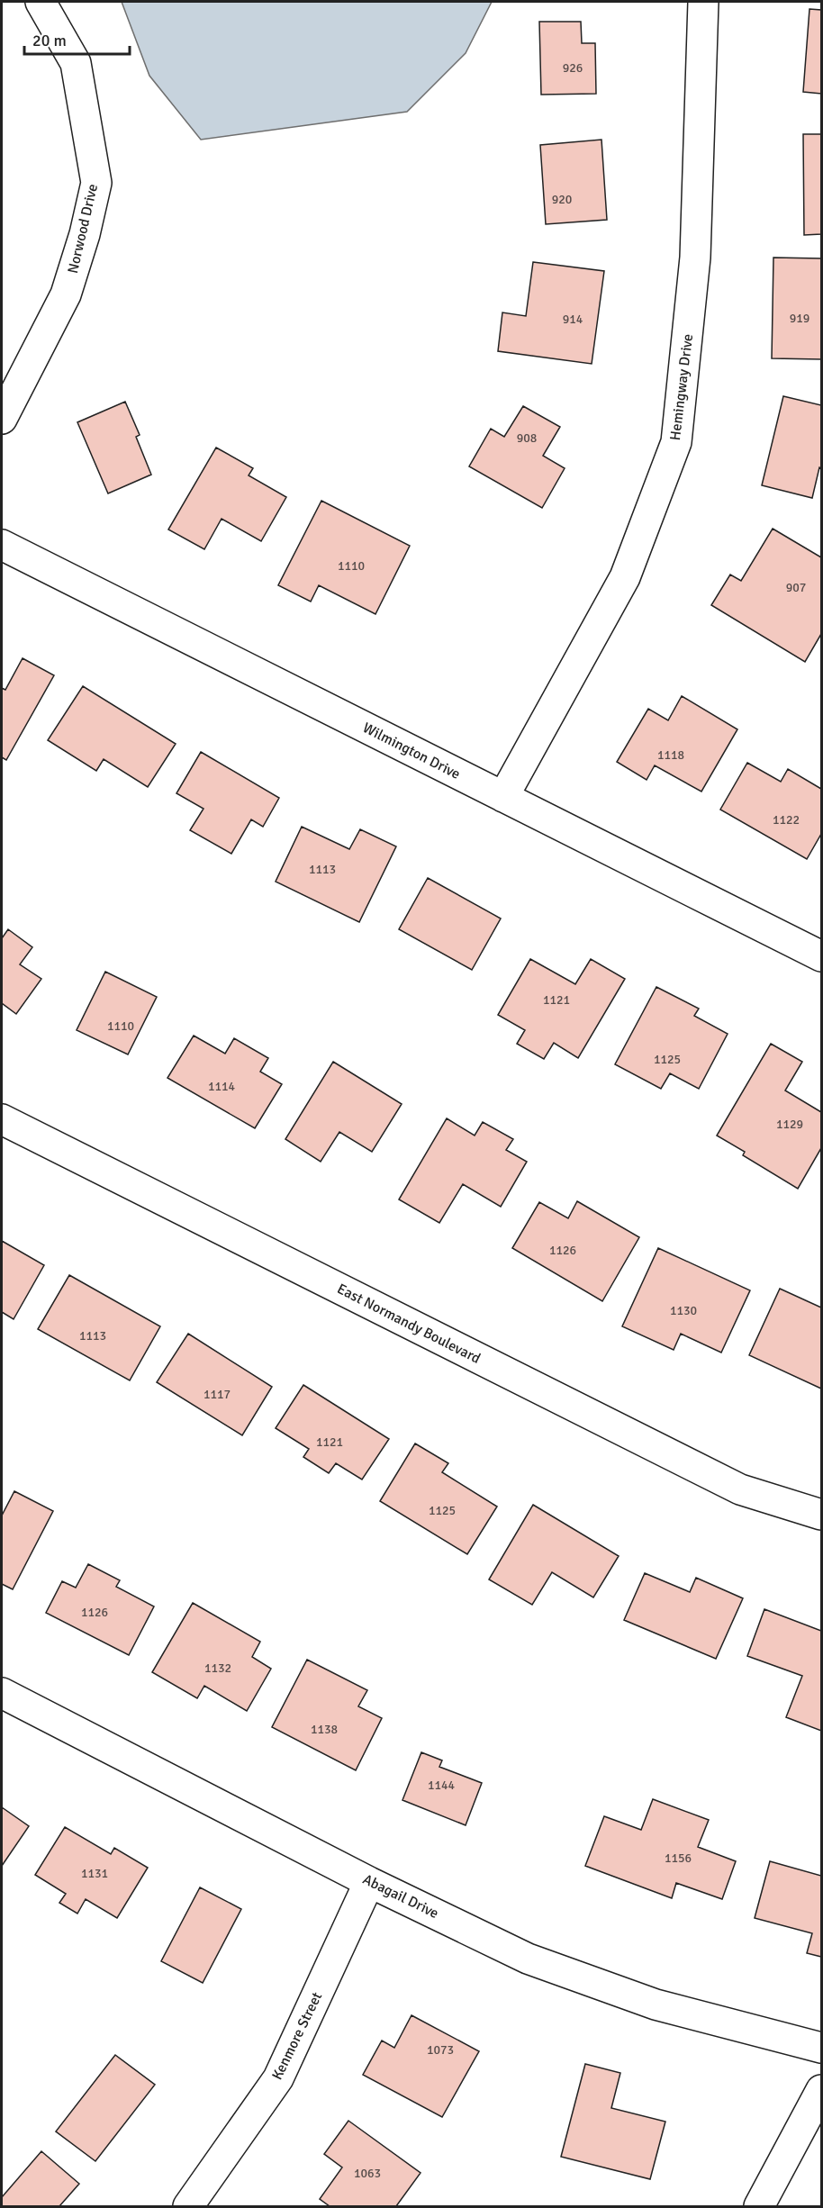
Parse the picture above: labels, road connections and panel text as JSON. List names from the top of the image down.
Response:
{
  "streets": {
    "street": [
      "Norwood Drive",
      "Hemingway Drive",
      "Wilmington Drive",
      "East Normandy Boulevard",
      "Abagail Drive",
      "Kenmore Street"
    ]
  },
  "crossings": [
    ["Hemingway Drive", "Wilmington Drive"],
    ["Abagail Drive", "Kenmore Street"]
  ],
  "house_numbers": [
    "926",
    "920",
    "919",
    "914",
    "908",
    "1110",
    "907",
    "1118",
    "1122",
    "1113",
    "1121",
    "1110",
    "1125",
    "1114",
    "1129",
    "1126",
    "1130",
    "1113",
    "1117",
    "1121",
    "1125",
    "1126",
    "1132",
    "1138",
    "1144",
    "1156",
    "1131",
    "1073",
    "1063"
  ],
  "scale_bar": "20 m"
}
